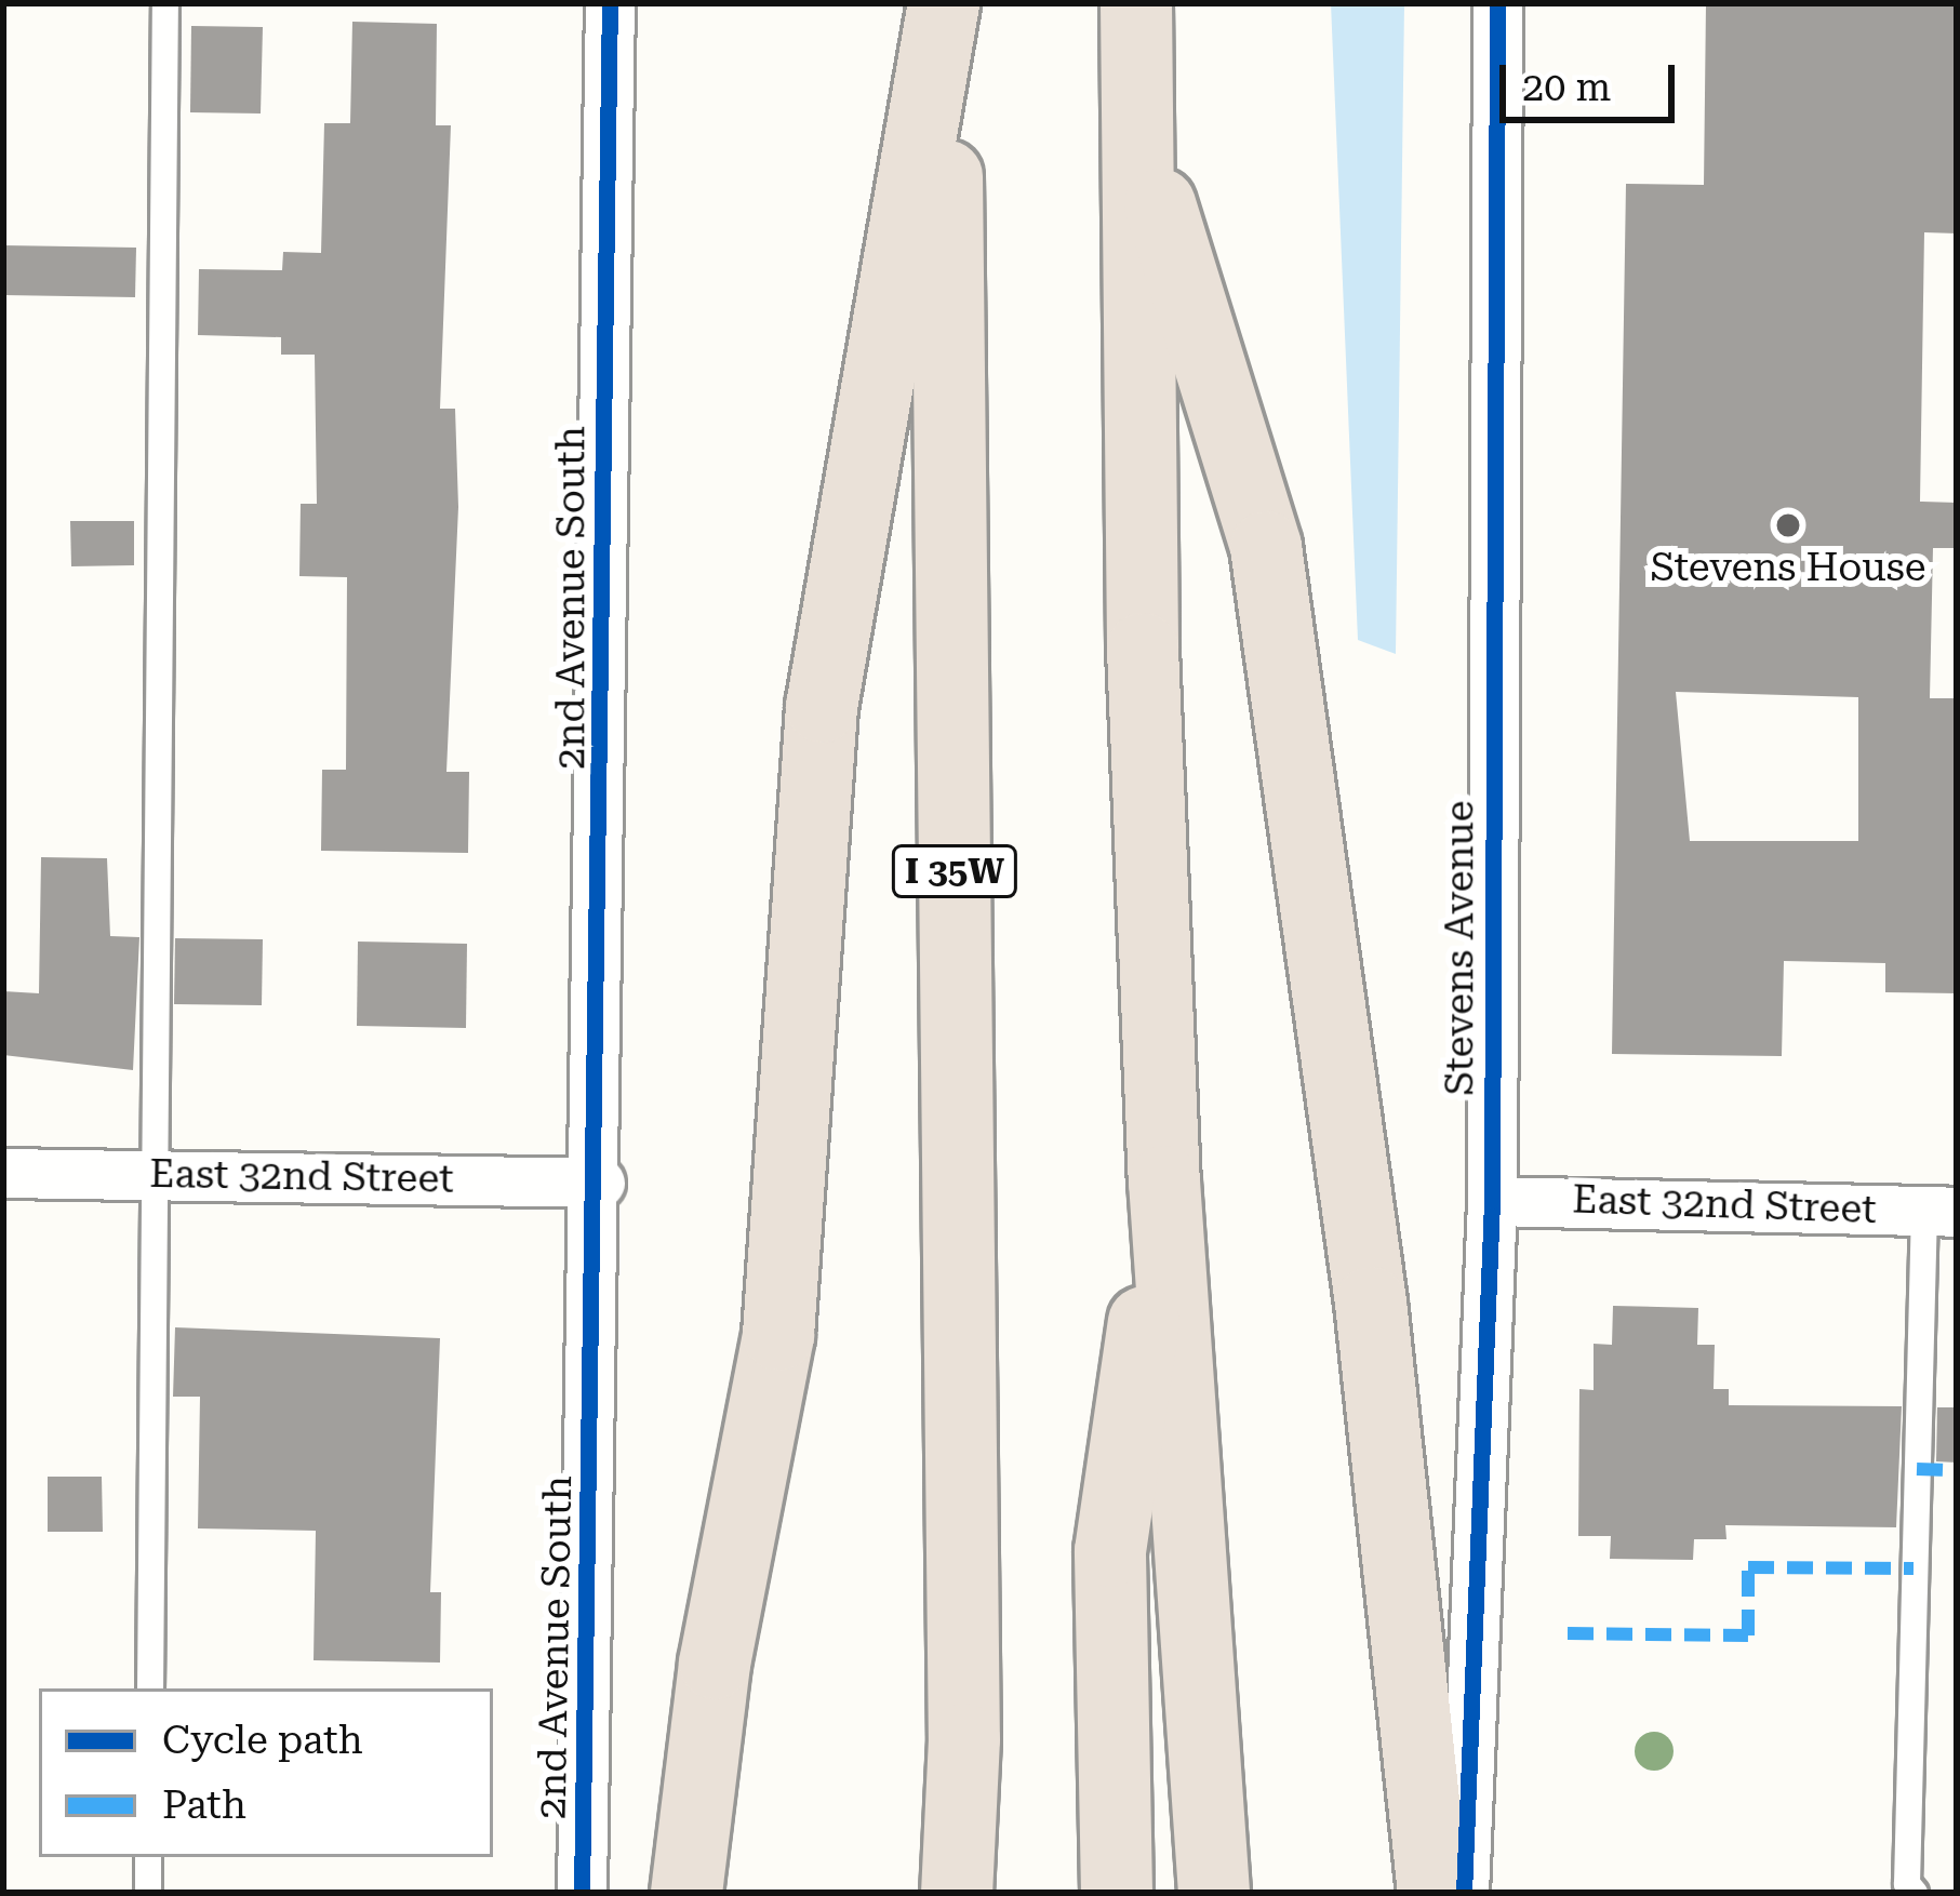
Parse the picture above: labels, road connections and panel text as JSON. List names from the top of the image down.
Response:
{
  "streets": {
    "highway": ["I 35W"],
    "street": ["2nd Avenue South", "Stevens Avenue", "East 32nd Street"]
  },
  "crossings": [
    ["2nd Avenue South", "East 32nd Street"],
    ["Stevens Avenue", "East 32nd Street"]
  ],
  "places": ["Stevens House"],
  "legend": ["Cycle path", "Path"],
  "scale_bar": "20 m"
}
